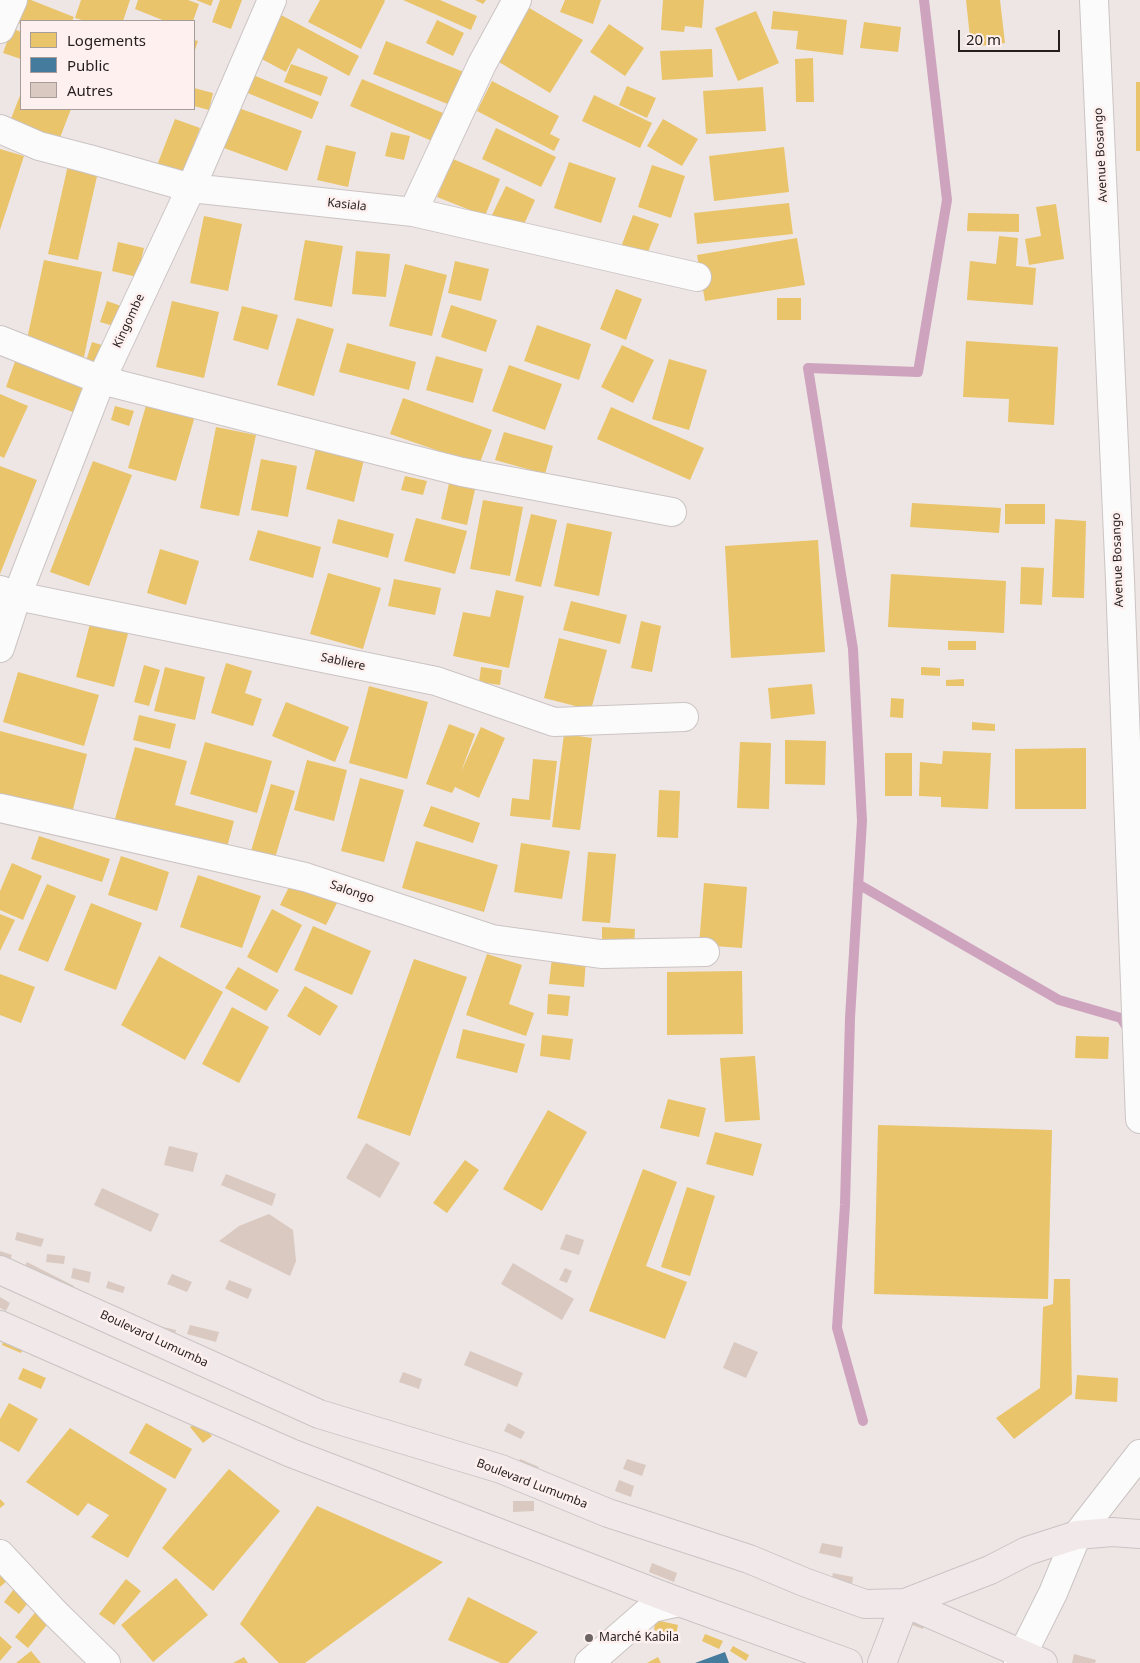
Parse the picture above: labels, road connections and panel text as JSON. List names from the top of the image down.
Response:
{
  "streets": {
    "highway": ["Boulevard Lumumba"],
    "street": [
      "Avenue Bosango",
      "Kasiala",
      "Kingombe",
      "Sabliere",
      "Salongo"
    ]
  },
  "crossings": [
    ["Kasiala", "Kingombe"],
    ["Kingombe", "Sabliere"]
  ],
  "places": ["Marché Kabila"],
  "legend": ["Logements", "Public", "Autres"],
  "scale_bar": "20 m"
}
